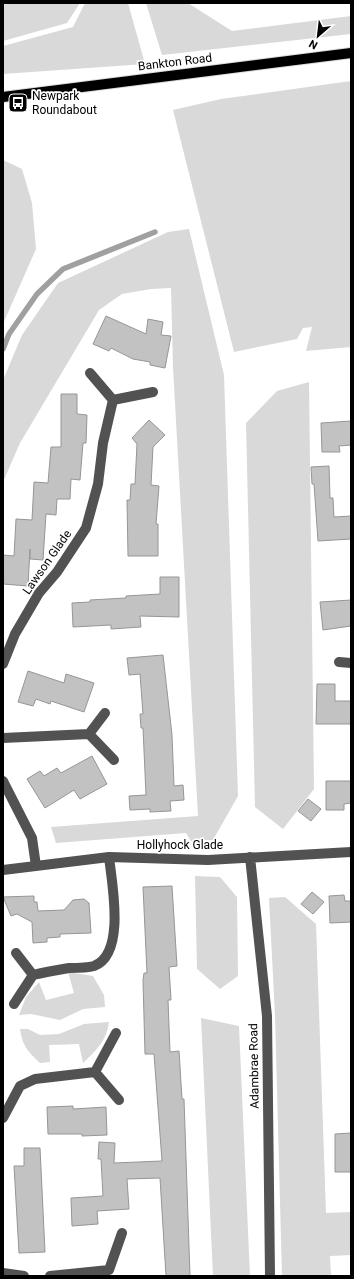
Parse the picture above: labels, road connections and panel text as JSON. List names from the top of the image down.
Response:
{
  "streets": {
    "main road": ["Bankton Road"],
    "street": ["Lawson Glade", "Hollyhock Glade", "Adambrae Road"]
  },
  "crossings": [
    ["Hollyhock Glade", "Adambrae Road"]
  ],
  "places": {
    "bus stop": ["Newpark Roundabout"]
  },
  "north": "bottom left"
}
